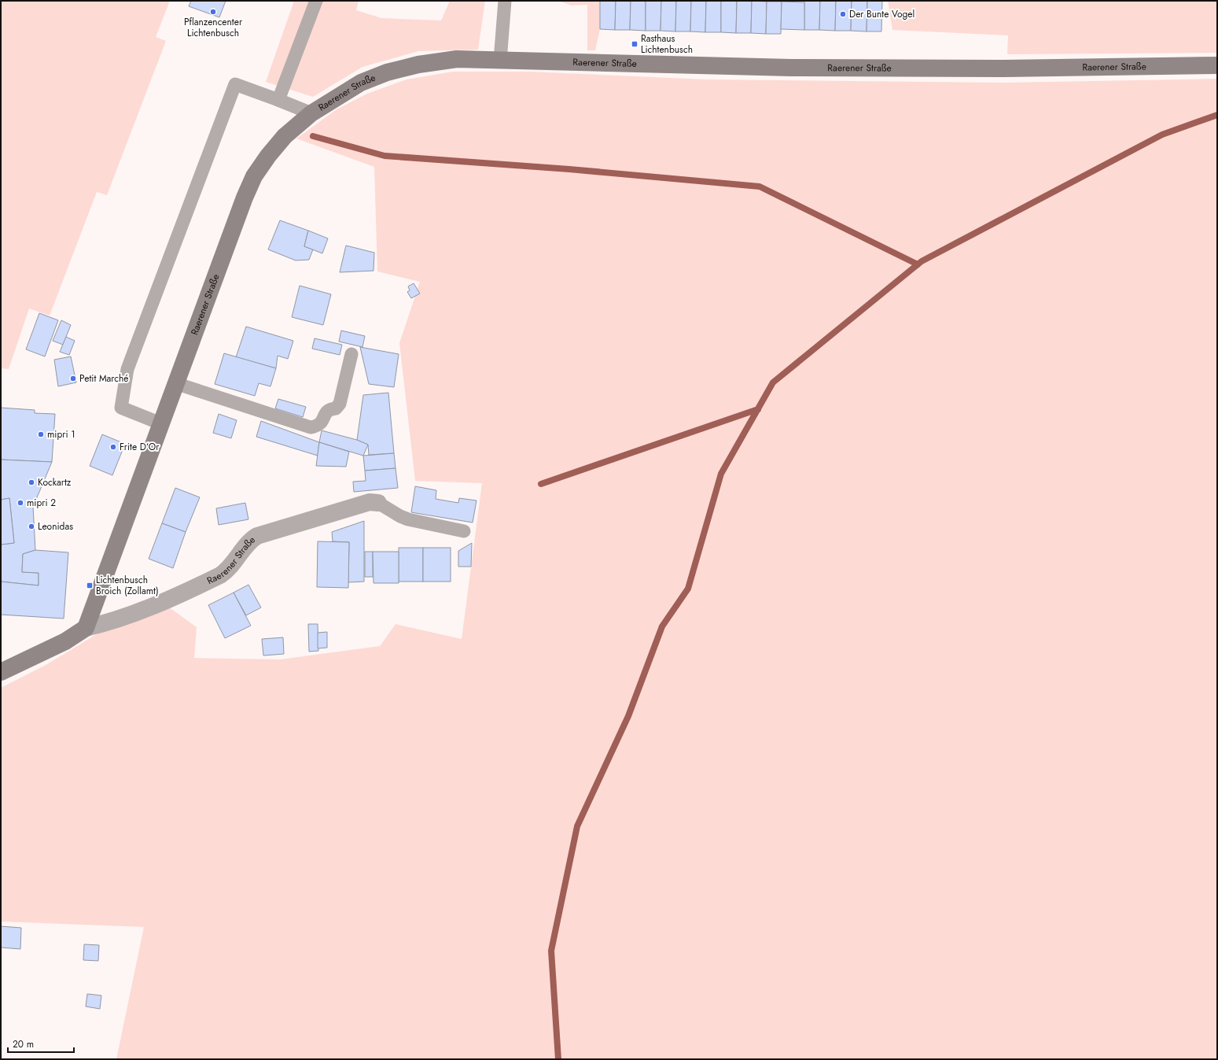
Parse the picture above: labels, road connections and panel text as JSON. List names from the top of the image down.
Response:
{
  "streets": {
    "street": ["Raerener Straße"]
  },
  "places": {
    "other": [
      "Pflanzencenter Lichtenbusch",
      "Der Bunte Vogel",
      "Petit Marché",
      "mipri 1",
      "Frite D‘Or",
      "Kockartz",
      "mipri 2",
      "Leonidas"
    ],
    "transit": ["Rasthaus Lichtenbusch", "Lichtenbusch Broich (Zollamt)"]
  },
  "scale_bar": "20 m"
}
